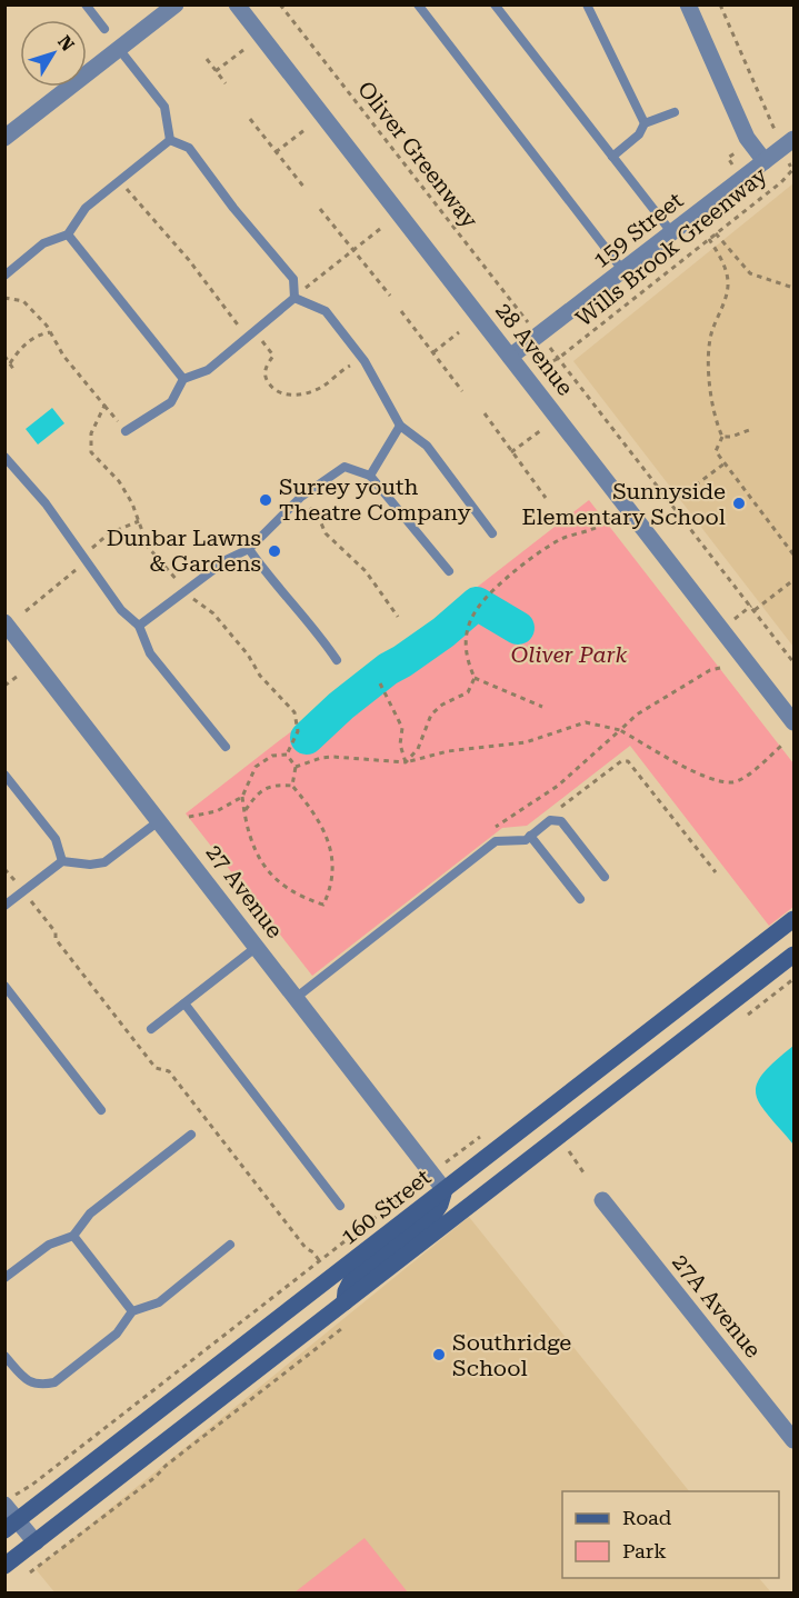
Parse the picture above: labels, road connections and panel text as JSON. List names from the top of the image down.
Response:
{
  "streets": {
    "main road": ["160 Street"],
    "street": [
      "159 Street",
      "28 Avenue",
      "27 Avenue",
      "27A Avenue"
    ],
    "path": ["Oliver Greenway", "Wills Brook Greenway"]
  },
  "crossings": [
    ["159 Street", "28 Avenue"],
    ["27 Avenue", "160 Street"]
  ],
  "parks": ["Oliver Park"],
  "places": [
    "Surrey youth Theatre Company",
    "Sunnyside Elementary School",
    "Dunbar Lawns & Gardens",
    "Southridge School"
  ],
  "legend": ["Road", "Park"],
  "north": "top right"
}
